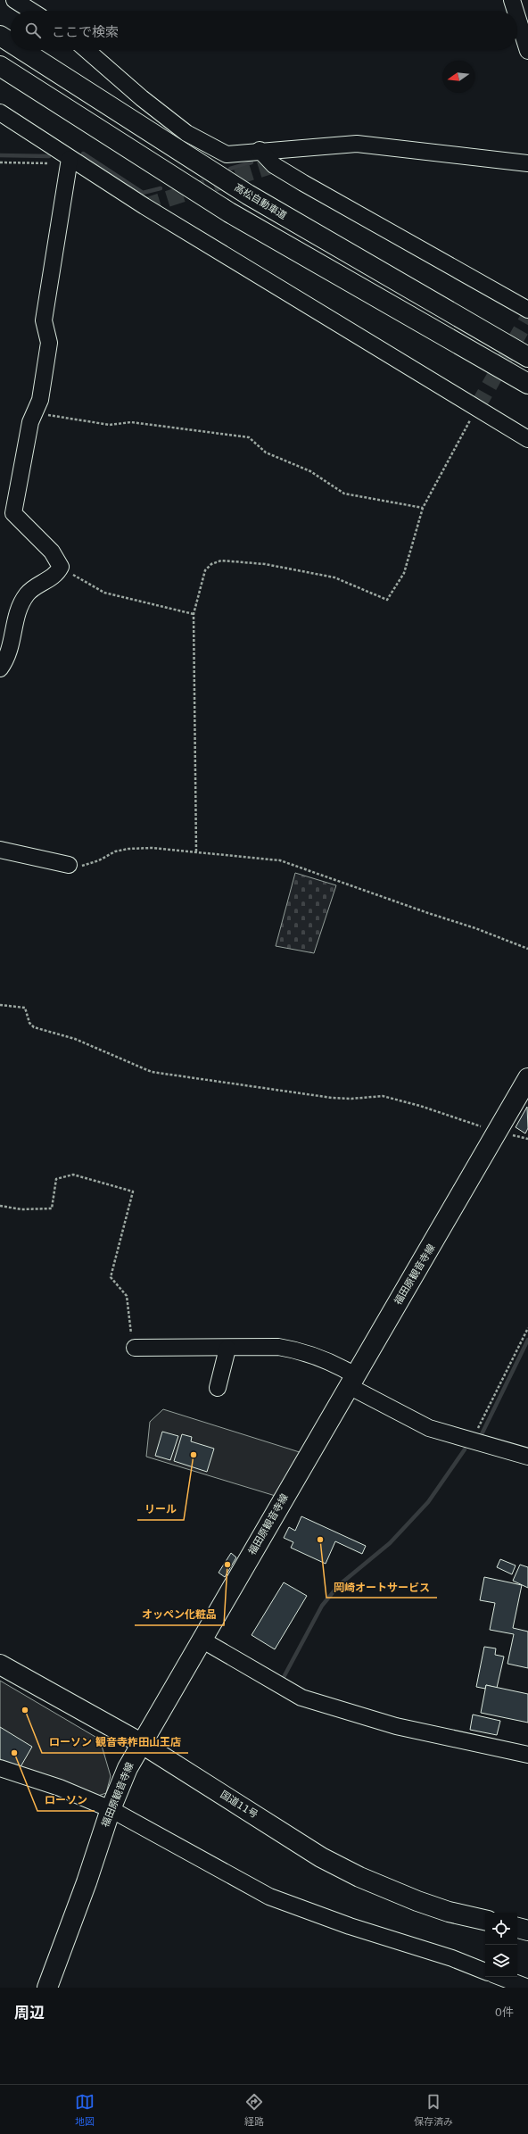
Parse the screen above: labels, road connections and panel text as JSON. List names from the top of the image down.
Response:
{
  "streets": {
    "main road": ["高松自動車道", "福田原観音寺線", "国道11号"]
  },
  "crossings": [
    ["福田原観音寺線", "国道11号"]
  ],
  "places": [
    "リール",
    "岡崎オートサービス",
    "オッペン化粧品",
    "ローソン 観音寺柞田山王店",
    "ローソン"
  ],
  "north": "left",
  "page": {
    "search": "ここで検索",
    "heading": ["周辺", "0件"],
    "nav": ["地図", "経路", "保存済み"]
  }
}
